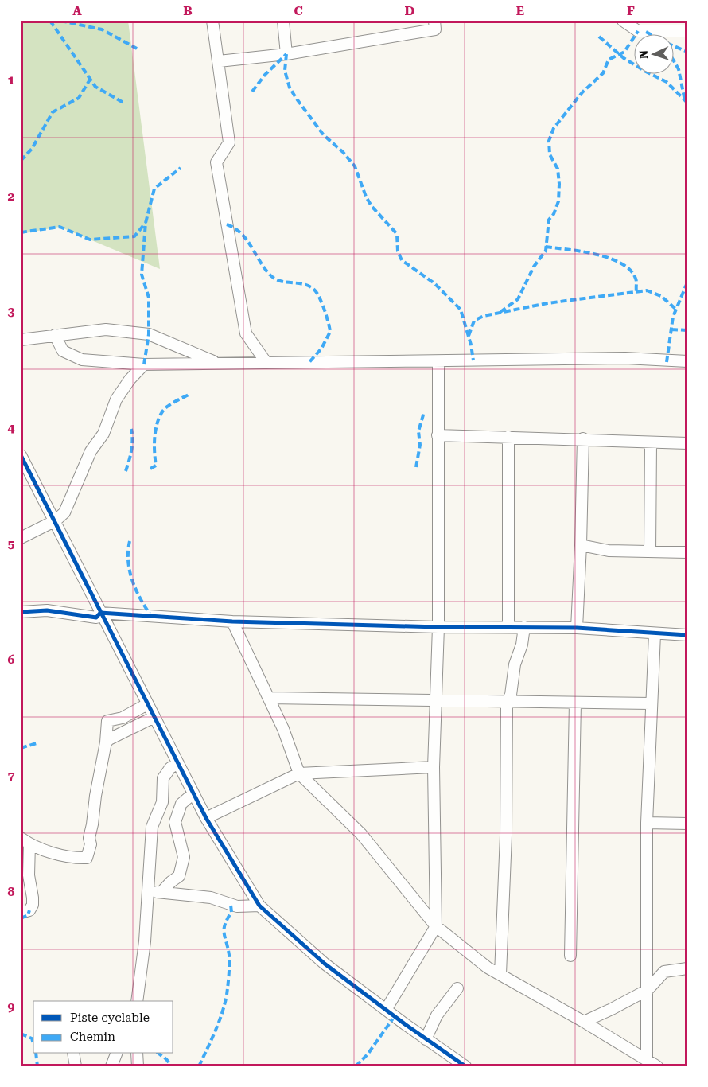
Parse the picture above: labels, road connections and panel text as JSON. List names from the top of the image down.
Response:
{
  "legend": ["Piste cyclable", "Chemin"],
  "north": "left",
  "grid": {
    "columns": [
      "A",
      "B",
      "C",
      "D",
      "E",
      "F"
    ],
    "rows": [
      "1",
      "2",
      "3",
      "4",
      "5",
      "6",
      "7",
      "8",
      "9"
    ]
  }
}
